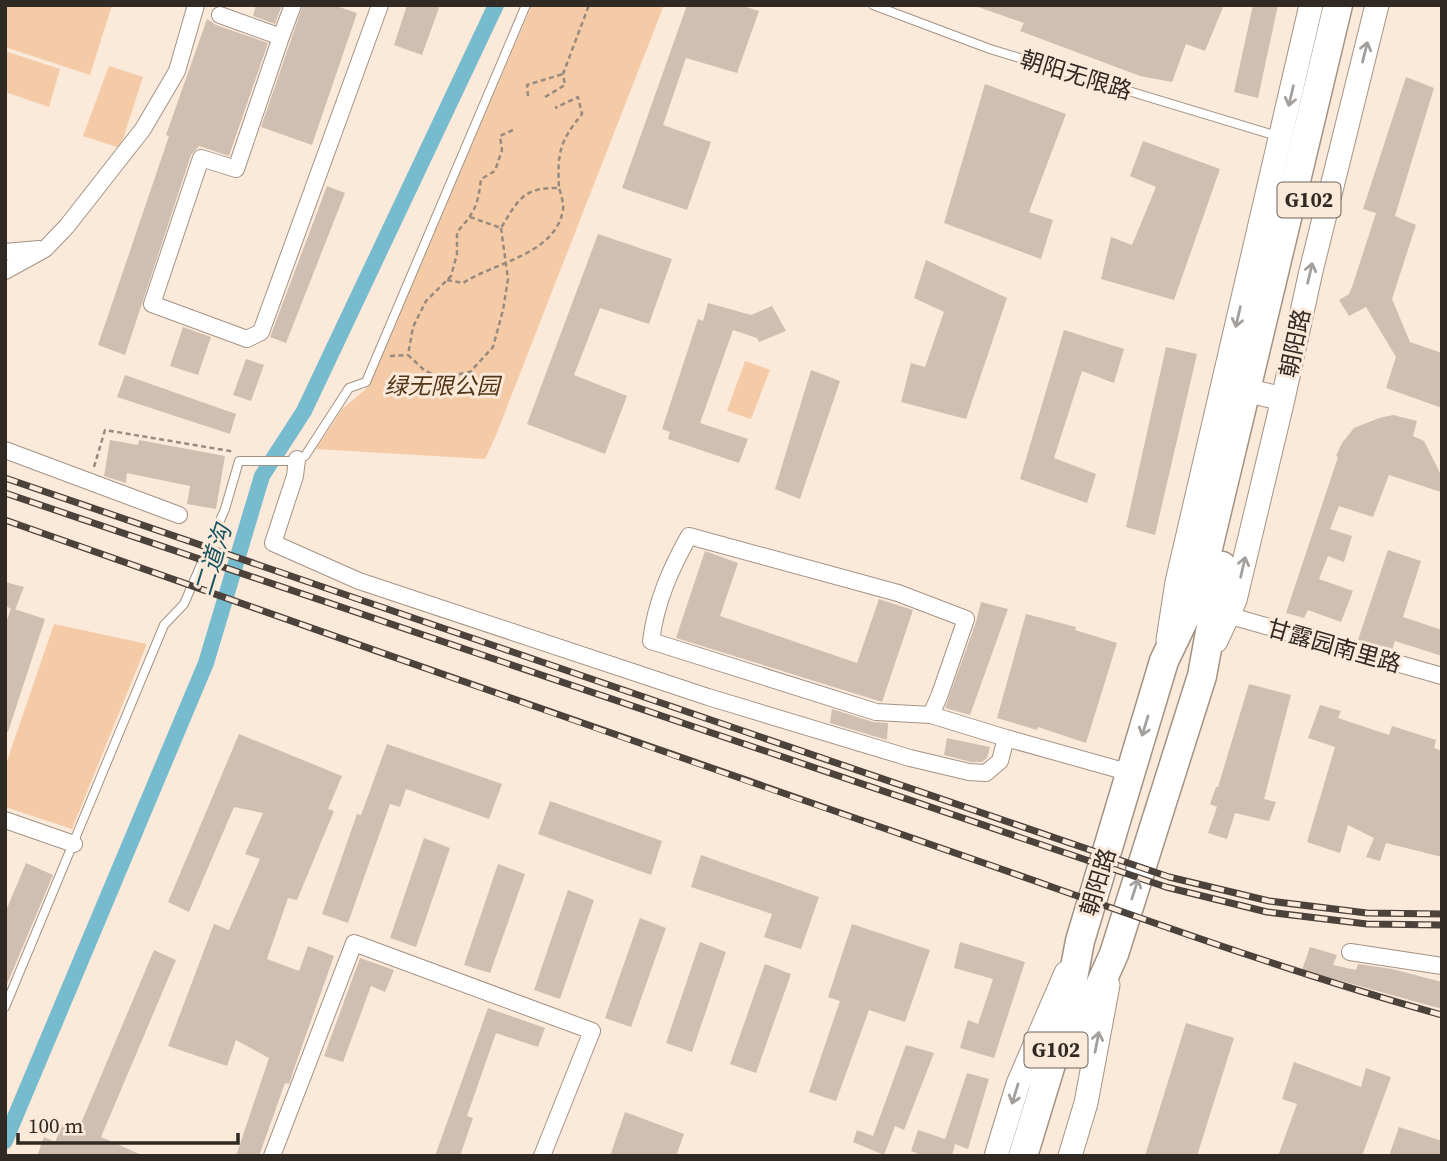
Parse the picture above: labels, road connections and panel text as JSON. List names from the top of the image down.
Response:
{
  "streets": {
    "highway": ["G102", "朝阳路"],
    "street": ["甘露园南里路"],
    "lane": ["朝阳无限路"]
  },
  "crossings": [
    ["朝阳无限路", "朝阳路"],
    ["朝阳路", "甘露园南里路"]
  ],
  "water": ["二道沟"],
  "parks": ["绿无限公园"],
  "scale_bar": "100 m"
}
